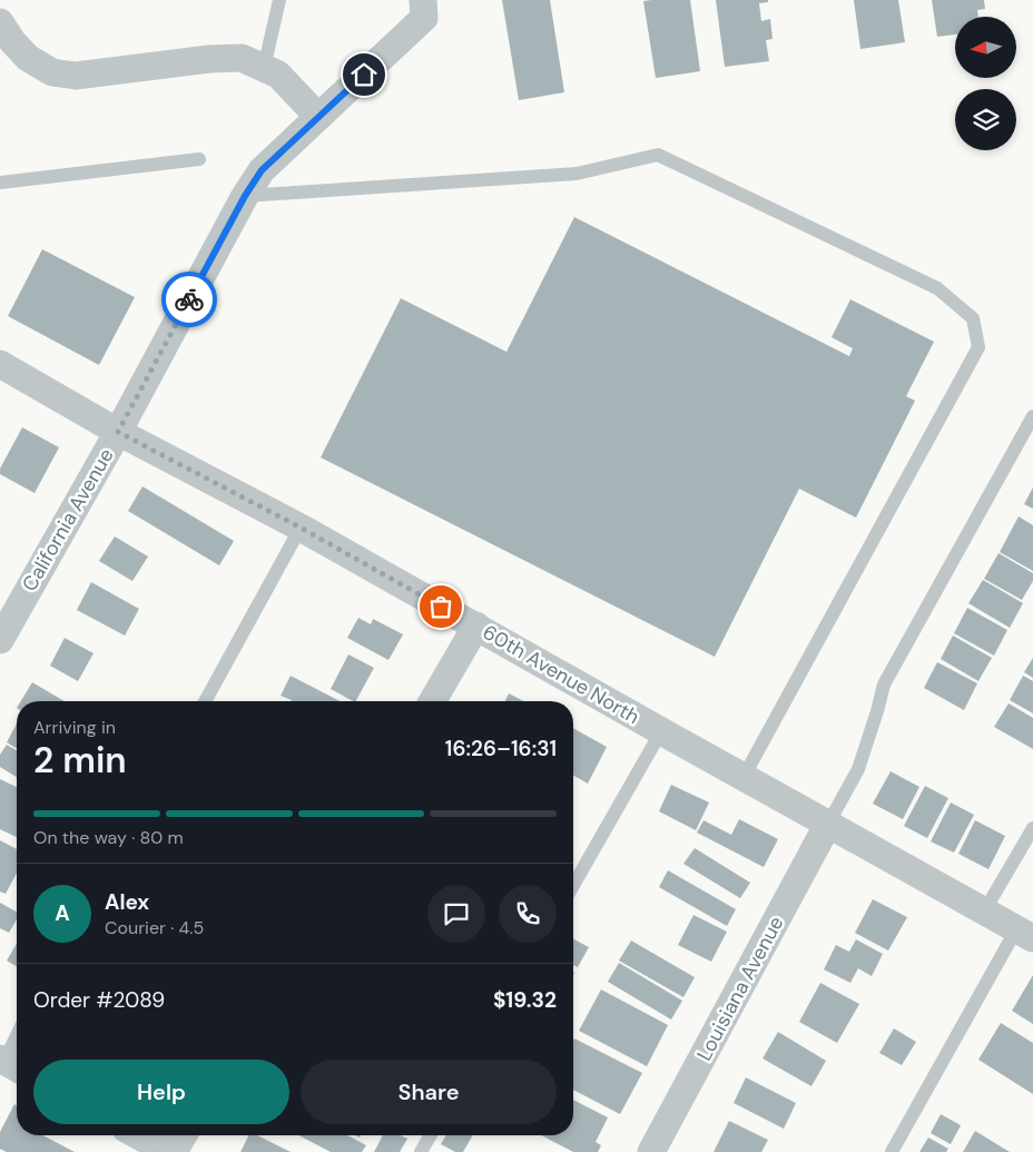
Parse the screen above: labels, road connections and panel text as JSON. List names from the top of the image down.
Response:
{
  "streets": {
    "street": ["California Avenue", "60th Avenue North", "Louisiana Avenue"]
  },
  "crossings": [
    ["California Avenue", "60th Avenue North"],
    ["60th Avenue North", "Louisiana Avenue"]
  ],
  "north": "left",
  "page": {
    "heading": ["2 min", "Arriving in", "16:26–16:31"],
    "panel": [
      "Alex",
      "Courier · 4.5",
      "Order #2089",
      "$19.32"
    ],
    "bar": "On the way · 80 m",
    "round": "A",
    "buttons": ["Help", "Share"]
  }
}
